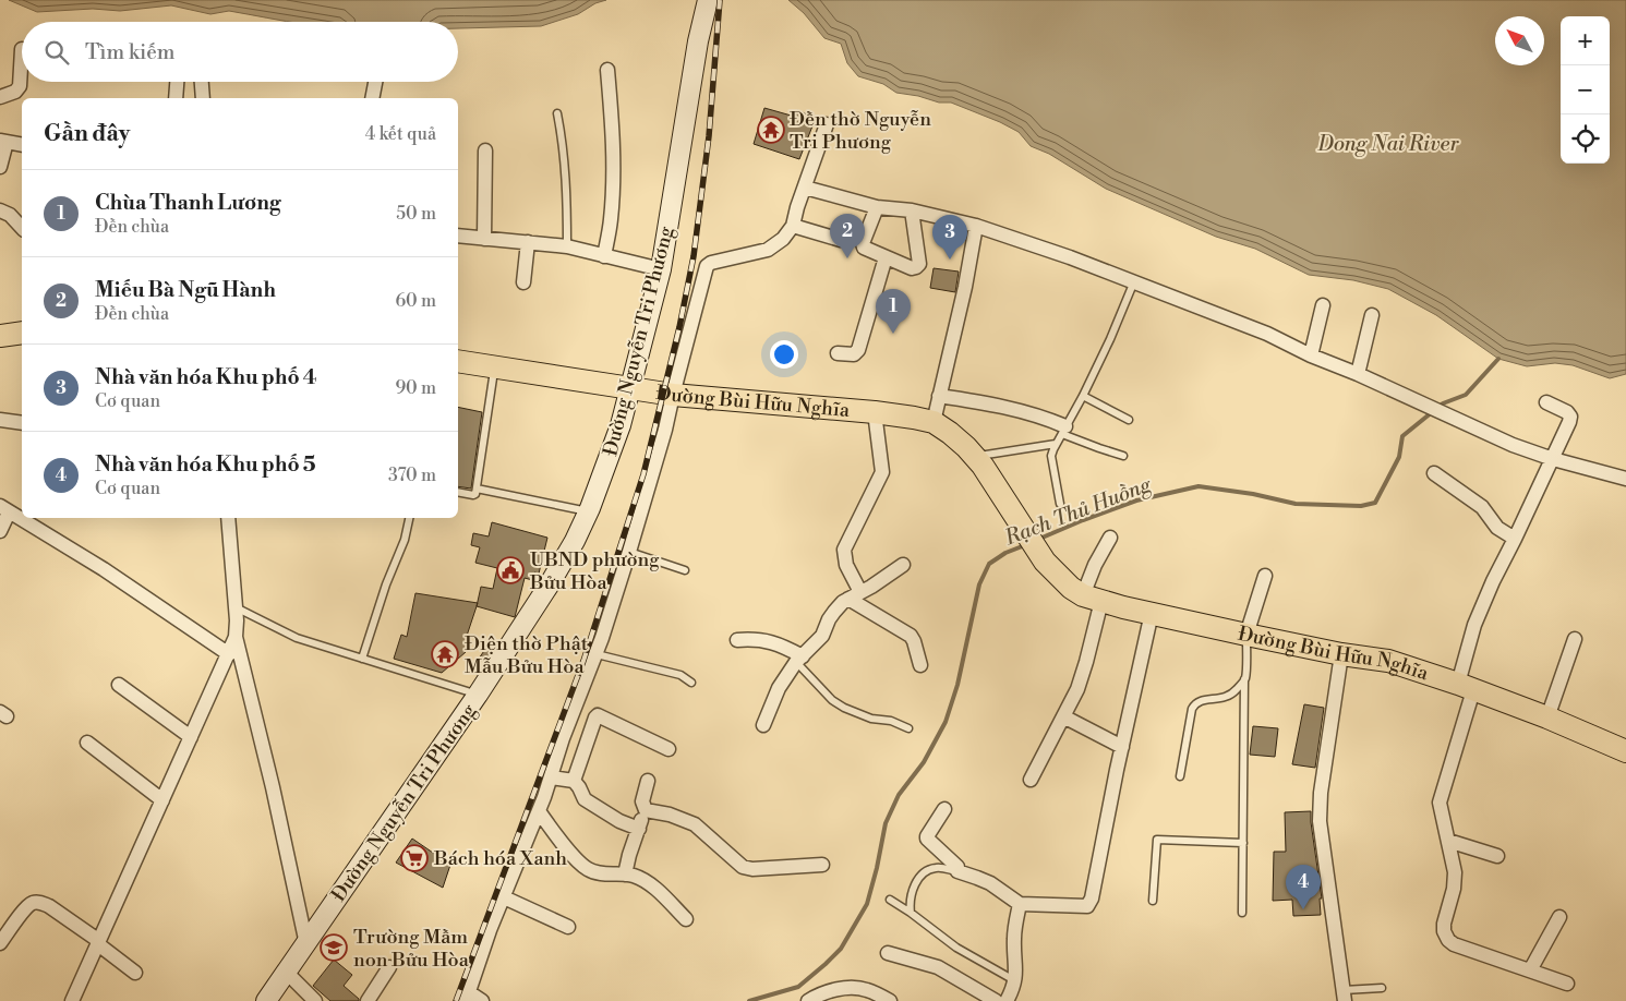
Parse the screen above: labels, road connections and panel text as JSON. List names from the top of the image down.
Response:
{
  "streets": {
    "main road": ["Đường Nguyễn Tri Phương", "Đường Bùi Hữu Nghĩa"]
  },
  "crossings": [
    ["Đường Nguyễn Tri Phương", "Đường Bùi Hữu Nghĩa"]
  ],
  "water": ["Dong Nai River", "Rạch Thủ Huồng"],
  "places": {
    "temple": ["Đền thờ Nguyễn Tri Phương", "Điện thờ Phật Mẫu Bửu Hòa"],
    "public building": ["UBND phường Bửu Hòa"],
    "supermarket": ["Bách hóa Xanh"],
    "school or university": ["Trường Mầm non Bửu Hòa"]
  },
  "north": "top left",
  "page": {
    "map_buttons": ["+", "−"],
    "search": "Tìm kiếm",
    "heading": ["Gần đây", "4 kết quả"],
    "list": [
      {
        "mark": "1",
        "name": "Chùa Thanh Lương",
        "note": "Đền chùa",
        "value": "50 m"
      },
      {
        "mark": "2",
        "name": "Miếu Bà Ngũ Hành",
        "note": "Đền chùa",
        "value": "60 m"
      },
      {
        "mark": "3",
        "name": "Nhà văn hóa Khu phố 4",
        "note": "Cơ quan",
        "value": "90 m"
      },
      {
        "mark": "4",
        "name": "Nhà văn hóa Khu phố 5",
        "note": "Cơ quan",
        "value": "370 m"
      }
    ],
    "pins": [
      "2",
      "3",
      "1",
      "4"
    ]
  }
}
